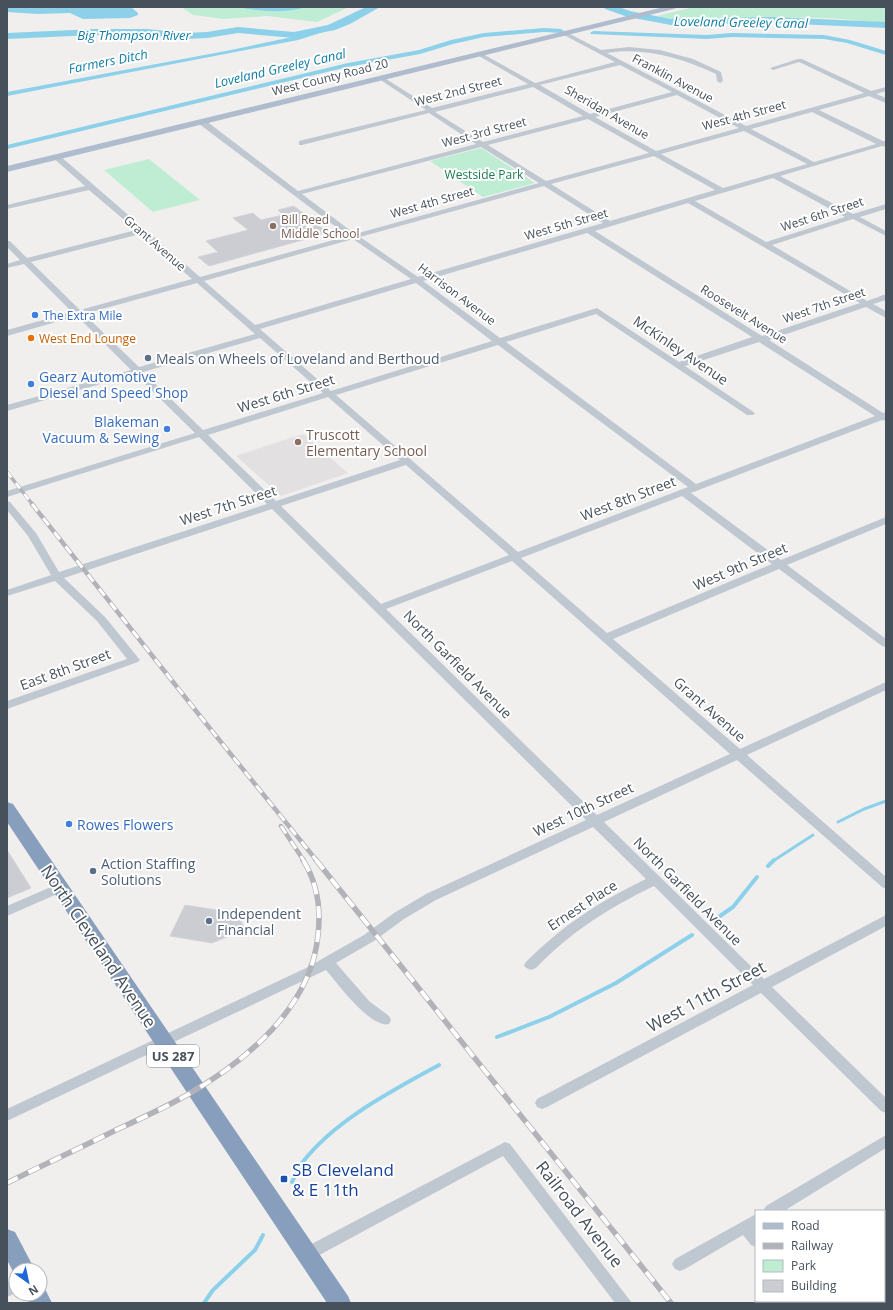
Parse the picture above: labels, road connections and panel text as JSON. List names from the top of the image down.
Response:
{
  "streets": {
    "highway": ["North Cleveland Avenue", "US 287"],
    "main road": ["West County Road 20"],
    "street": [
      "Franklin Avenue",
      "West 2nd Street",
      "Sheridan Avenue",
      "West 4th Street",
      "West 3rd Street",
      "West 6th Street",
      "West 5th Street",
      "Grant Avenue",
      "Harrison Avenue",
      "West 7th Street",
      "Roosevelt Avenue",
      "McKinley Avenue",
      "West 8th Street",
      "West 9th Street",
      "North Garfield Avenue",
      "East 8th Street",
      "West 10th Street",
      "Ernest Place",
      "West 11th Street",
      "Railroad Avenue"
    ]
  },
  "crossings": [
    ["West County Road 20", "Franklin Avenue"],
    ["West County Road 20", "Sheridan Avenue"],
    ["West County Road 20", "Grant Avenue"],
    ["West County Road 20", "Harrison Avenue"],
    ["Franklin Avenue", "West 2nd Street"],
    ["Franklin Avenue", "West 4th Street"],
    ["Franklin Avenue", "West 3rd Street"],
    ["Franklin Avenue", "West 5th Street"],
    ["West 2nd Street", "Sheridan Avenue"],
    ["Sheridan Avenue", "West 4th Street"],
    ["Sheridan Avenue", "West 3rd Street"],
    ["Sheridan Avenue", "West 5th Street"],
    ["West 4th Street", "Grant Avenue"],
    ["West 4th Street", "Harrison Avenue"],
    ["West 4th Street", "North Garfield Avenue"],
    ["West 3rd Street", "Harrison Avenue"],
    ["West 6th Street", "Grant Avenue"],
    ["West 6th Street", "Harrison Avenue"],
    ["West 6th Street", "McKinley Avenue"],
    ["West 6th Street", "North Garfield Avenue"],
    ["West 5th Street", "Grant Avenue"],
    ["West 5th Street", "Harrison Avenue"],
    ["West 5th Street", "Roosevelt Avenue"],
    ["Grant Avenue", "West 7th Street"],
    ["Grant Avenue", "West 8th Street"],
    ["Grant Avenue", "West 9th Street"],
    ["Grant Avenue", "West 10th Street"],
    ["Harrison Avenue", "West 8th Street"],
    ["West 7th Street", "Roosevelt Avenue"],
    ["West 7th Street", "McKinley Avenue"],
    ["West 7th Street", "North Garfield Avenue"],
    ["West 7th Street", "East 8th Street"],
    ["Roosevelt Avenue", "West 8th Street"],
    ["West 8th Street", "North Garfield Avenue"],
    ["North Garfield Avenue", "West 10th Street"],
    ["North Garfield Avenue", "Ernest Place"],
    ["North Garfield Avenue", "West 11th Street"],
    ["West 10th Street", "North Cleveland Avenue"],
    ["North Cleveland Avenue", "Railroad Avenue"]
  ],
  "water": ["Loveland Greeley Canal", "Big Thompson River", "Farmers Ditch"],
  "parks": ["Westside Park"],
  "places": {
    "other": [
      "Bill Reed Middle School",
      "The Extra Mile",
      "West End Lounge",
      "Meals on Wheels of Loveland and Berthoud",
      "Gearz Automotive Diesel and Speed Shop",
      "Blakeman Vacuum & Sewing",
      "Truscott Elementary School",
      "Rowes Flowers",
      "Action Staffing Solutions",
      "Independent Financial"
    ],
    "transit": ["SB Cleveland & E 11th"]
  },
  "legend": [
    "Road",
    "Railway",
    "Park",
    "Building"
  ],
  "north": "bottom right"
}
